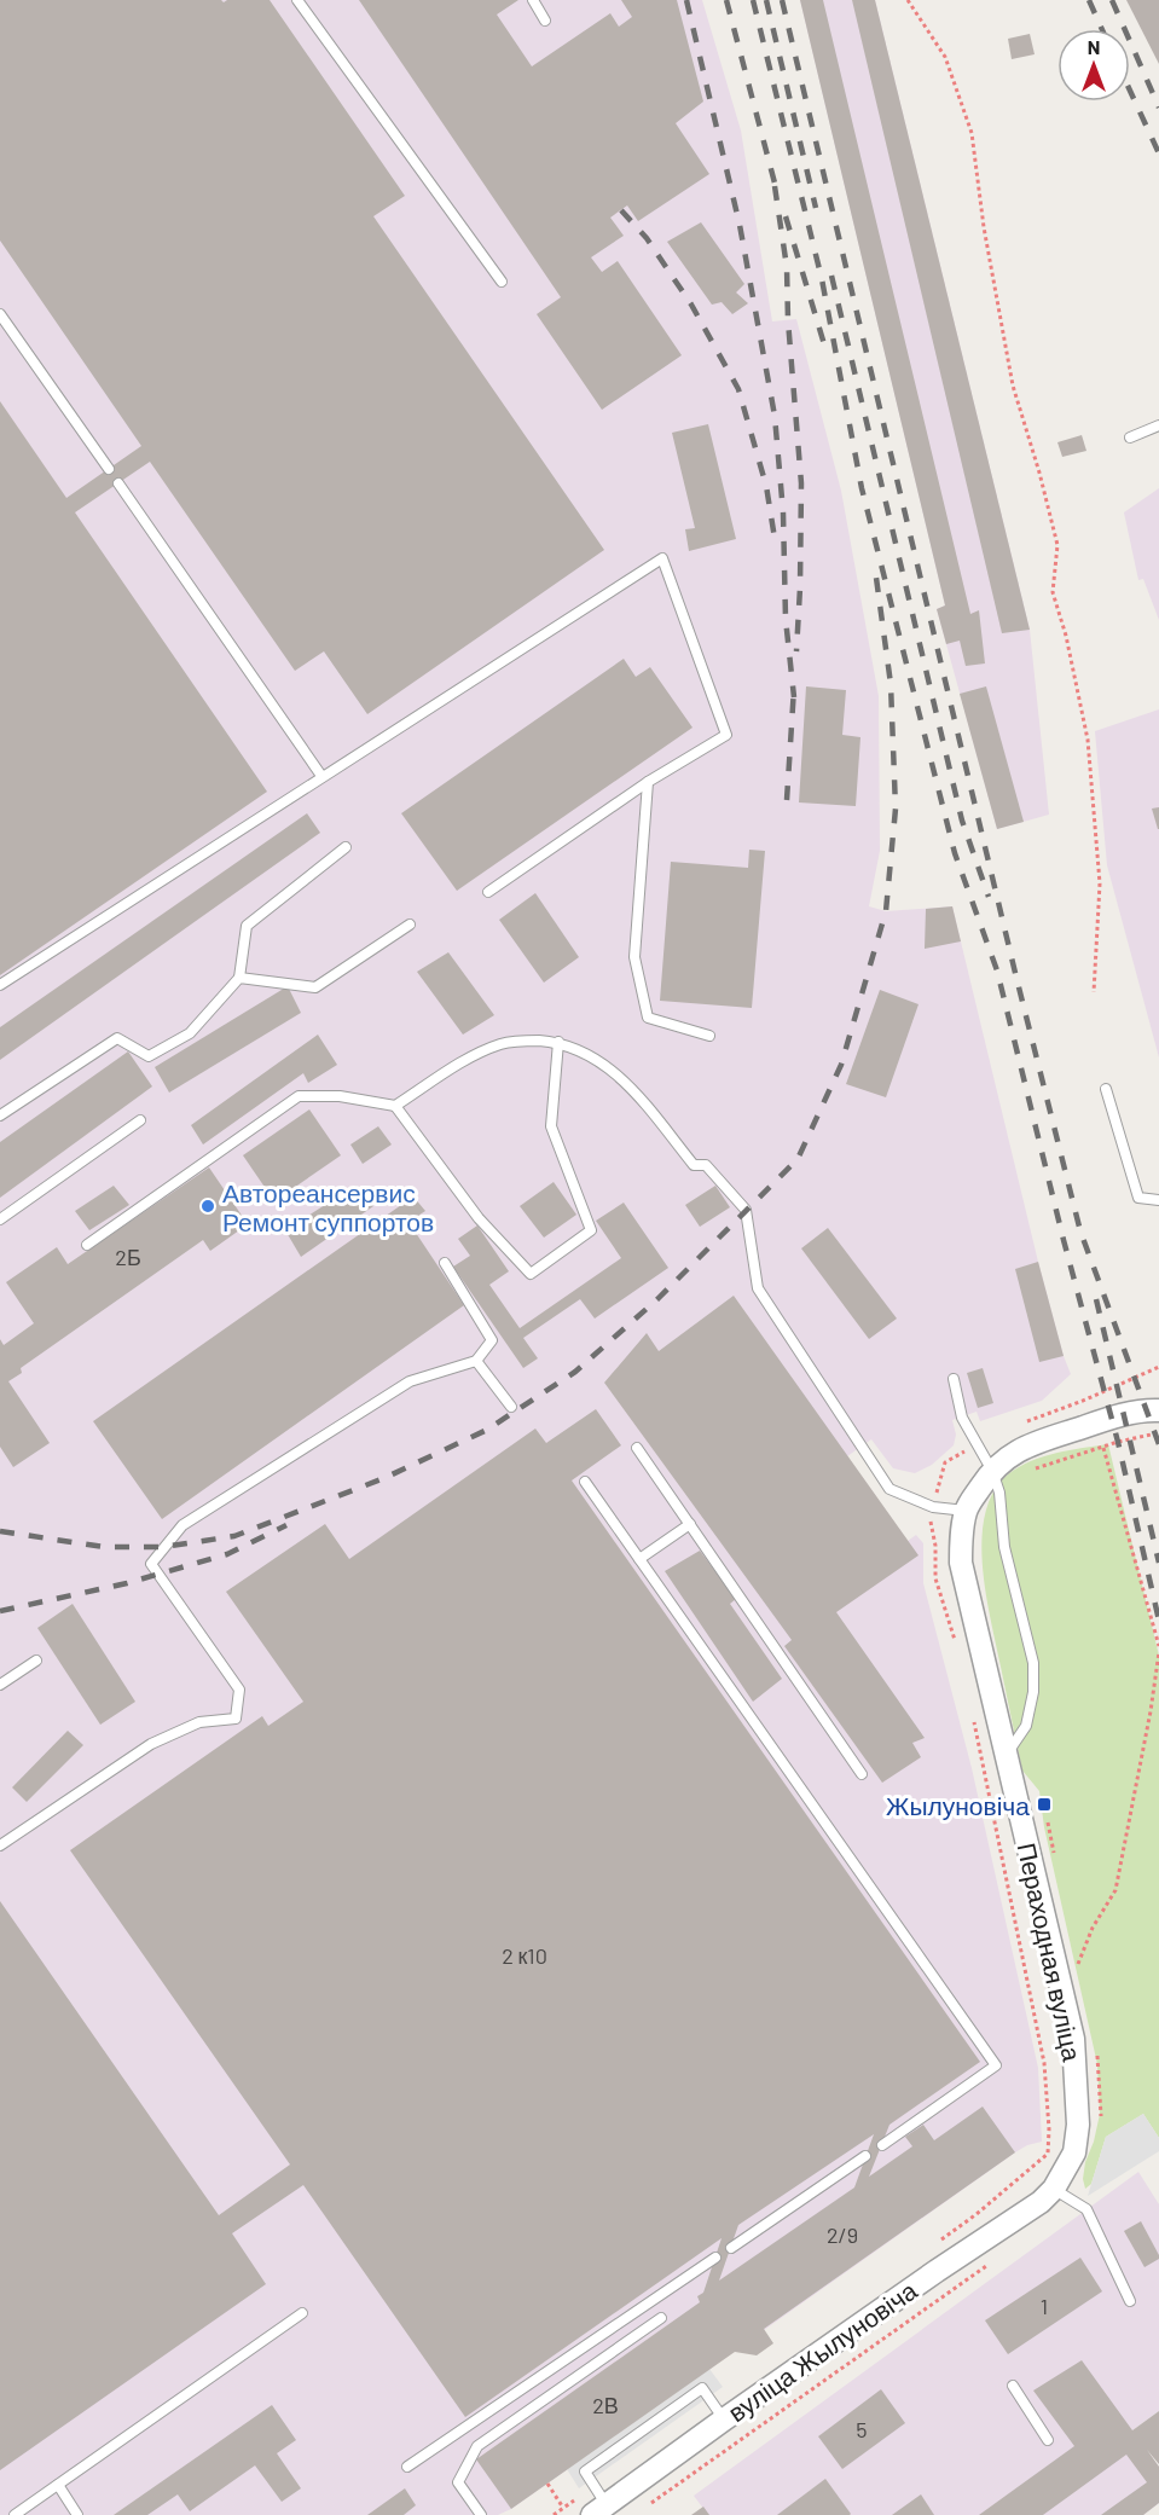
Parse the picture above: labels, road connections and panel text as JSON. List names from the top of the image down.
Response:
{
  "streets": {
    "street": ["Пераходная вуліца", "вуліца Жылуновіча"]
  },
  "crossings": [
    ["Пераходная вуліца", "вуліца Жылуновіча"]
  ],
  "places": {
    "other": ["Автореансервис Ремонт суппортов"],
    "transit": ["Жылуновіча"]
  },
  "house_numbers": [
    "2Б",
    "2 к10",
    "2/9",
    "1",
    "2В",
    "5"
  ],
  "north": "top"
}
